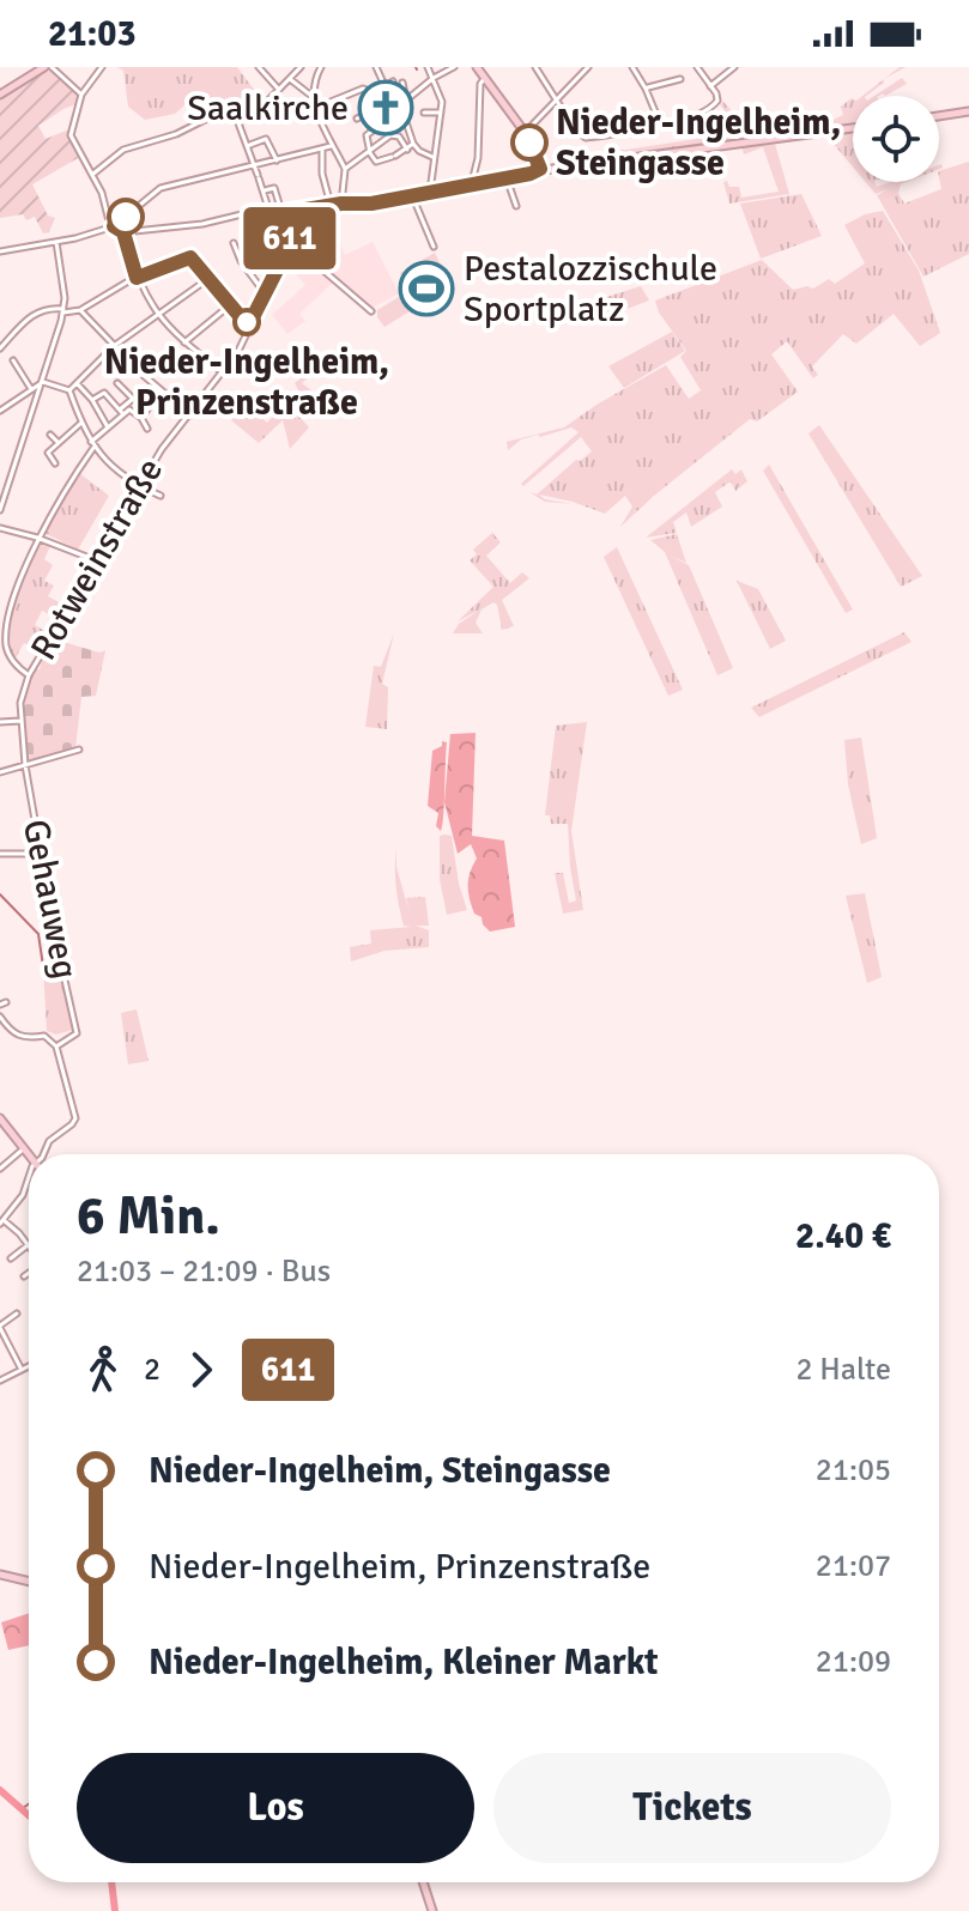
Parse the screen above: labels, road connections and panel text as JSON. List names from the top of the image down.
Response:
{
  "streets": {
    "street": ["Rotweinstraße", "Gehauweg"]
  },
  "crossings": [
    ["Rotweinstraße", "Gehauweg"]
  ],
  "places": {
    "church": ["Saalkirche"],
    "other": ["Nieder-Ingelheim, Steingasse", "Nieder-Ingelheim, Prinzenstraße"],
    "sports": ["Pestalozzischule Sportplatz"]
  },
  "lines": ["bus line 611"],
  "page": {
    "status": "21:03",
    "on_map": "611",
    "heading": ["6 Min.", "21:03 – 21:09 · Bus", "2.40 €"],
    "legs": ["2", "611", "2 Halte"],
    "list": [
      {
        "name": "Nieder-Ingelheim, Steingasse",
        "value": "21:05"
      },
      {
        "name": "Nieder-Ingelheim, Prinzenstraße",
        "value": "21:07"
      },
      {
        "name": "Nieder-Ingelheim, Kleiner Markt",
        "value": "21:09"
      }
    ],
    "buttons": ["Los", "Tickets"]
  }
}
